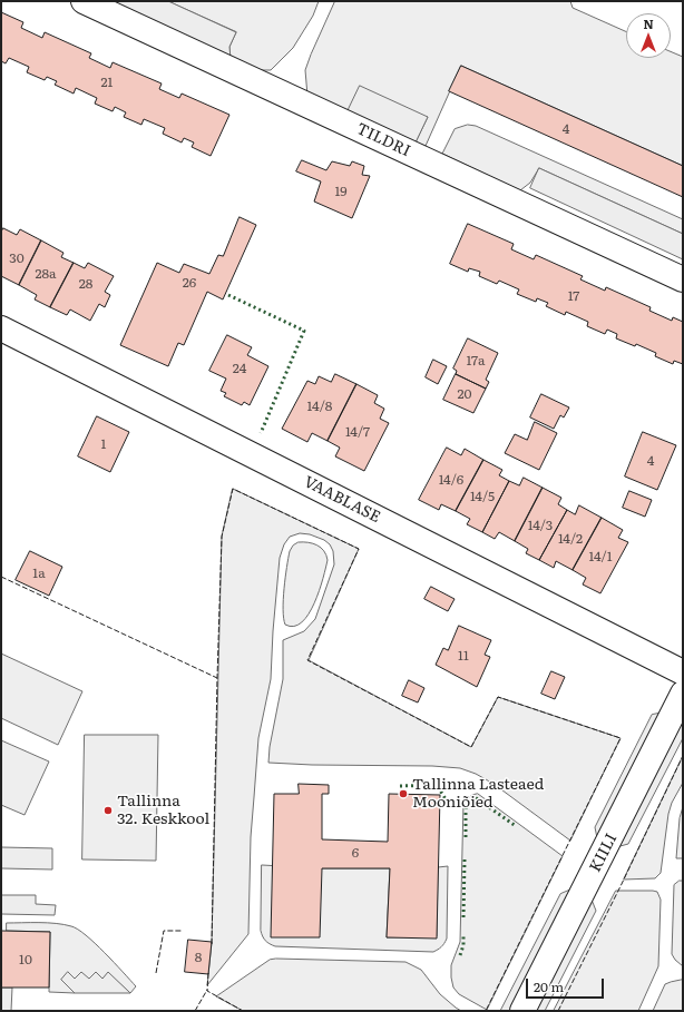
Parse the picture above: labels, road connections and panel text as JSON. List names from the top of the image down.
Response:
{
  "streets": {
    "street": ["TILDRI", "VAABLASE", "KIILI"]
  },
  "places": ["Tallinna Lasteaed Mooniõied", "Tallinna 32. Keskkool"],
  "house_numbers": [
    "21",
    "4",
    "19",
    "30",
    "28a",
    "26",
    "28",
    "17",
    "17a",
    "24",
    "20",
    "14/8",
    "14/7",
    "1",
    "4",
    "14/6",
    "14/5",
    "14/3",
    "14/2",
    "14/1",
    "1a",
    "11",
    "6",
    "8",
    "10"
  ],
  "scale_bar": "20 m",
  "north": "top"
}
